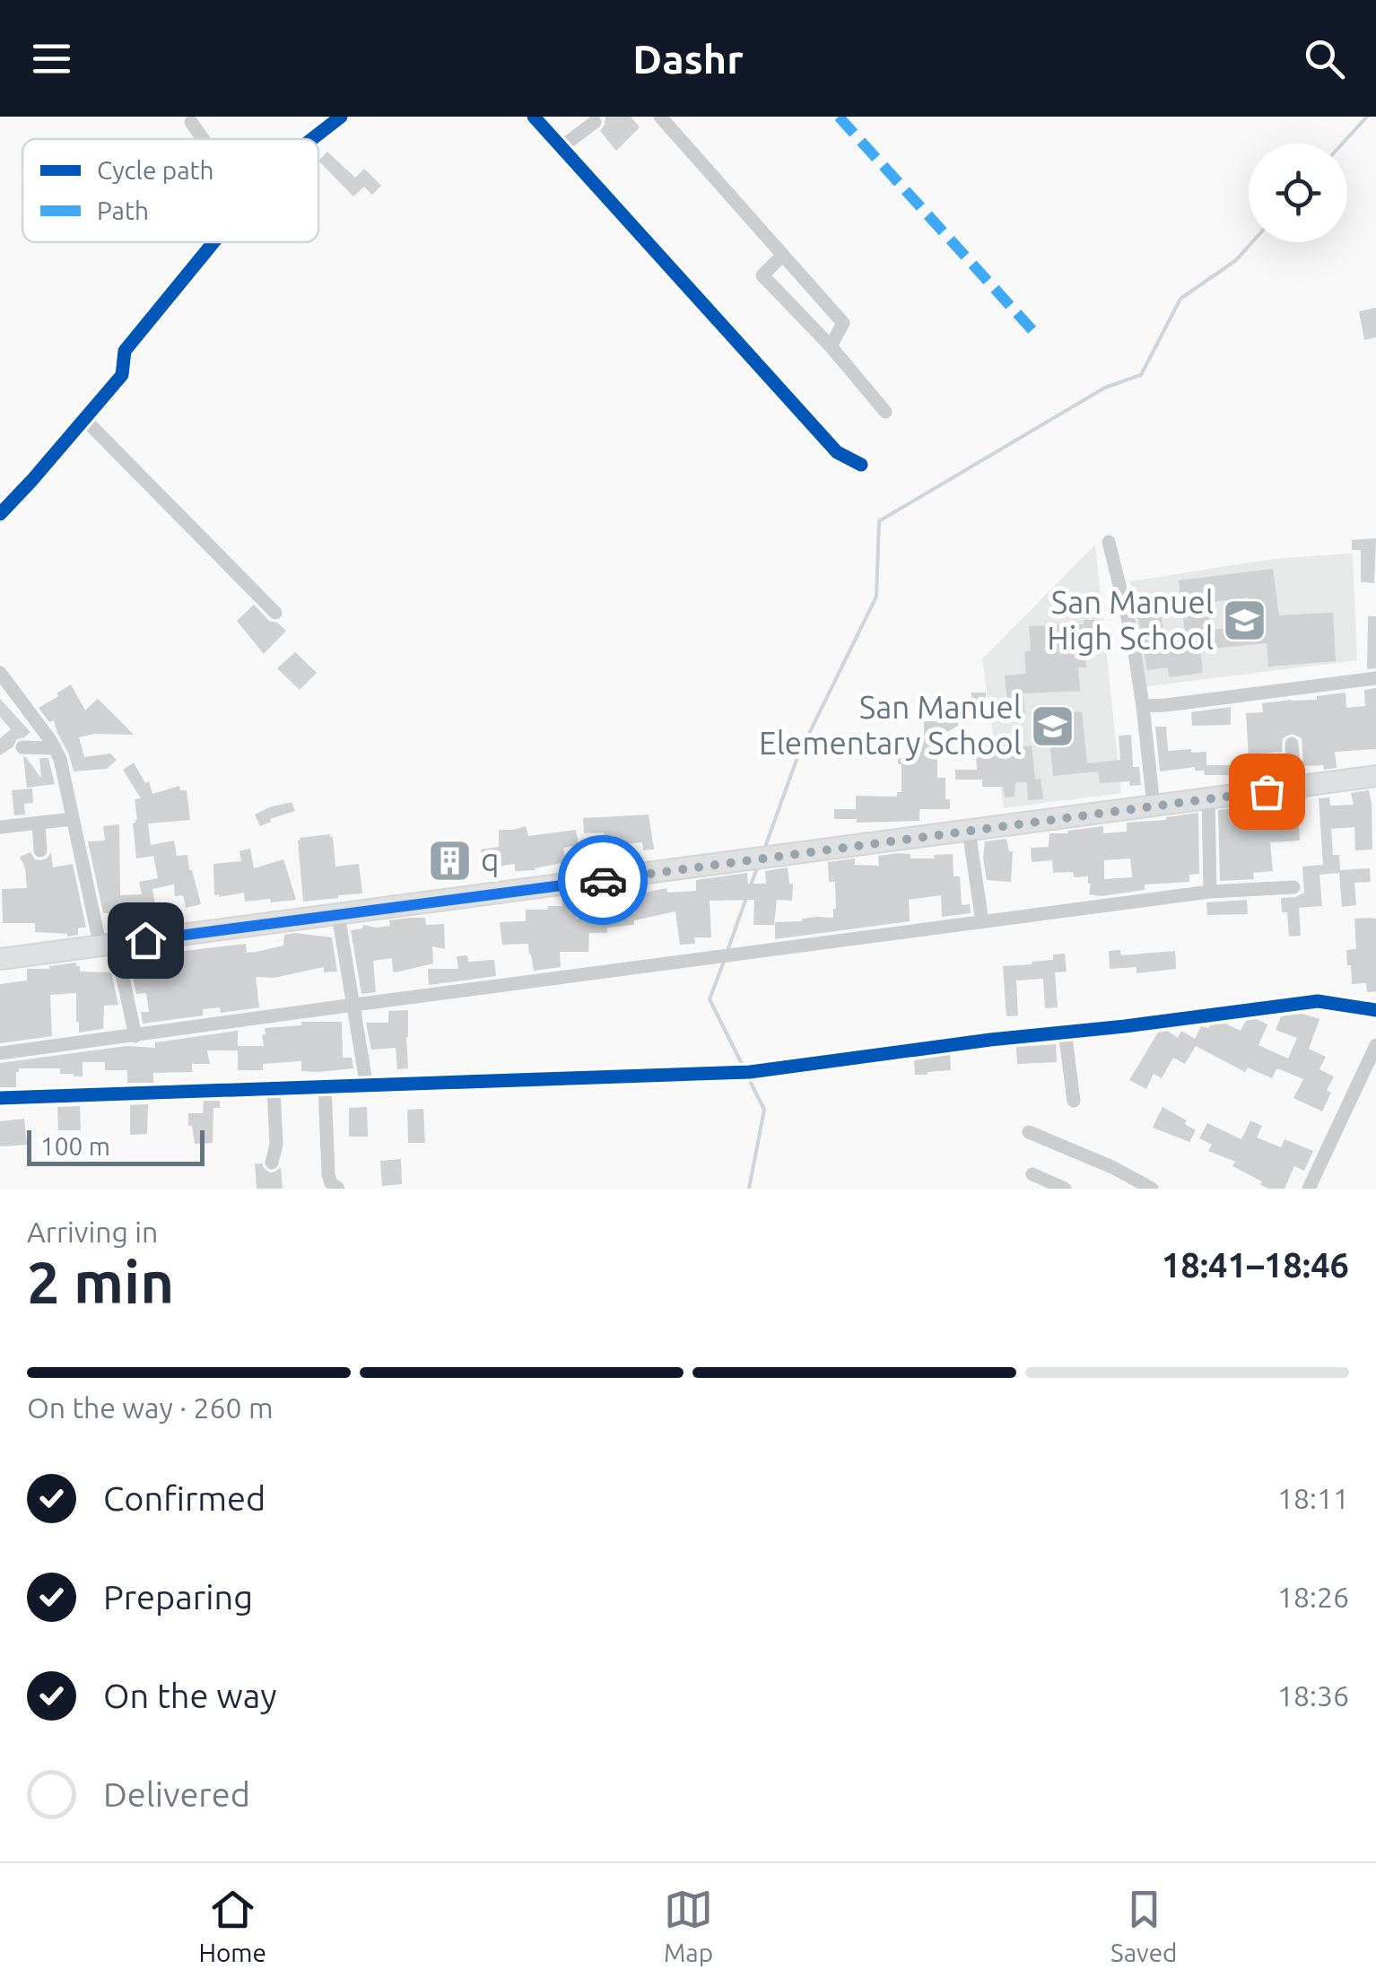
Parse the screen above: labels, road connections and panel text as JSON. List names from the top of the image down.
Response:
{
  "places": {
    "school or university": ["San Manuel High School", "San Manuel Elementary School"],
    "building": ["q"]
  },
  "legend": ["Cycle path", "Path"],
  "scale_bar": "100 m",
  "page": {
    "header": "Dashr",
    "scale": "100 m",
    "heading": ["2 min", "Arriving in", "18:41–18:46"],
    "bar": "On the way · 260 m",
    "list": [
      ["Confirmed", "18:11"],
      ["Preparing", "18:26"],
      ["On the way", "18:36"],
      "Delivered"
    ],
    "tabs": ["Home", "Map", "Saved"]
  }
}
